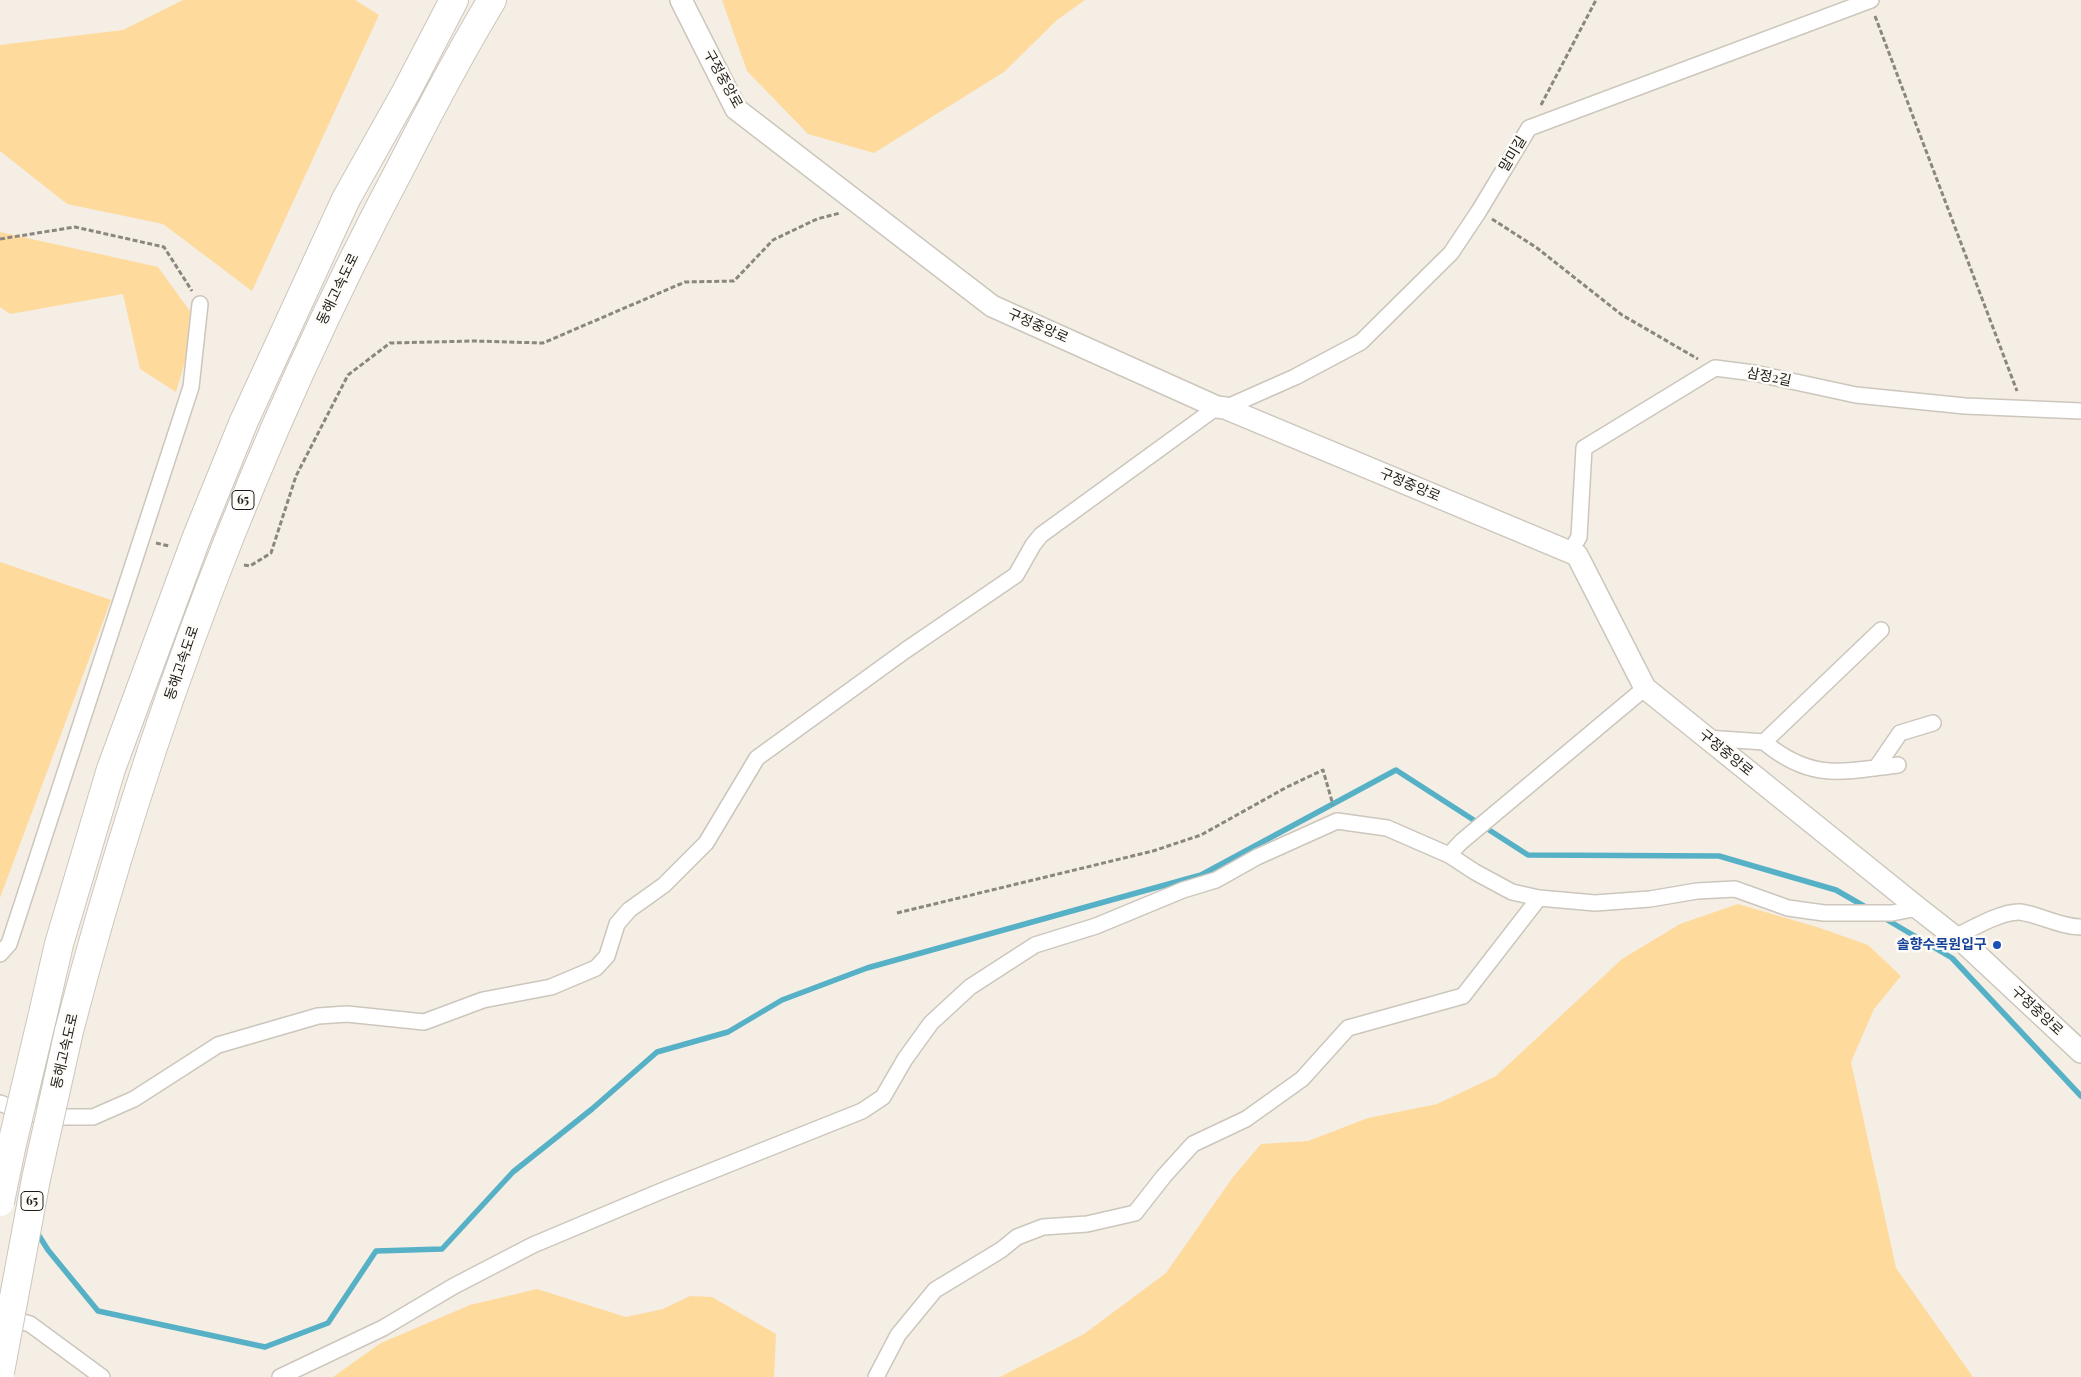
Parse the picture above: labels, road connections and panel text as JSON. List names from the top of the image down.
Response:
{
  "streets": {
    "highway": ["동해고속도로", "65"],
    "street": ["구정중앙로", "말미길", "삼정2길"]
  },
  "crossings": [
    ["구정중앙로", "말미길"]
  ],
  "places": ["솔향수목원입구"]
}
